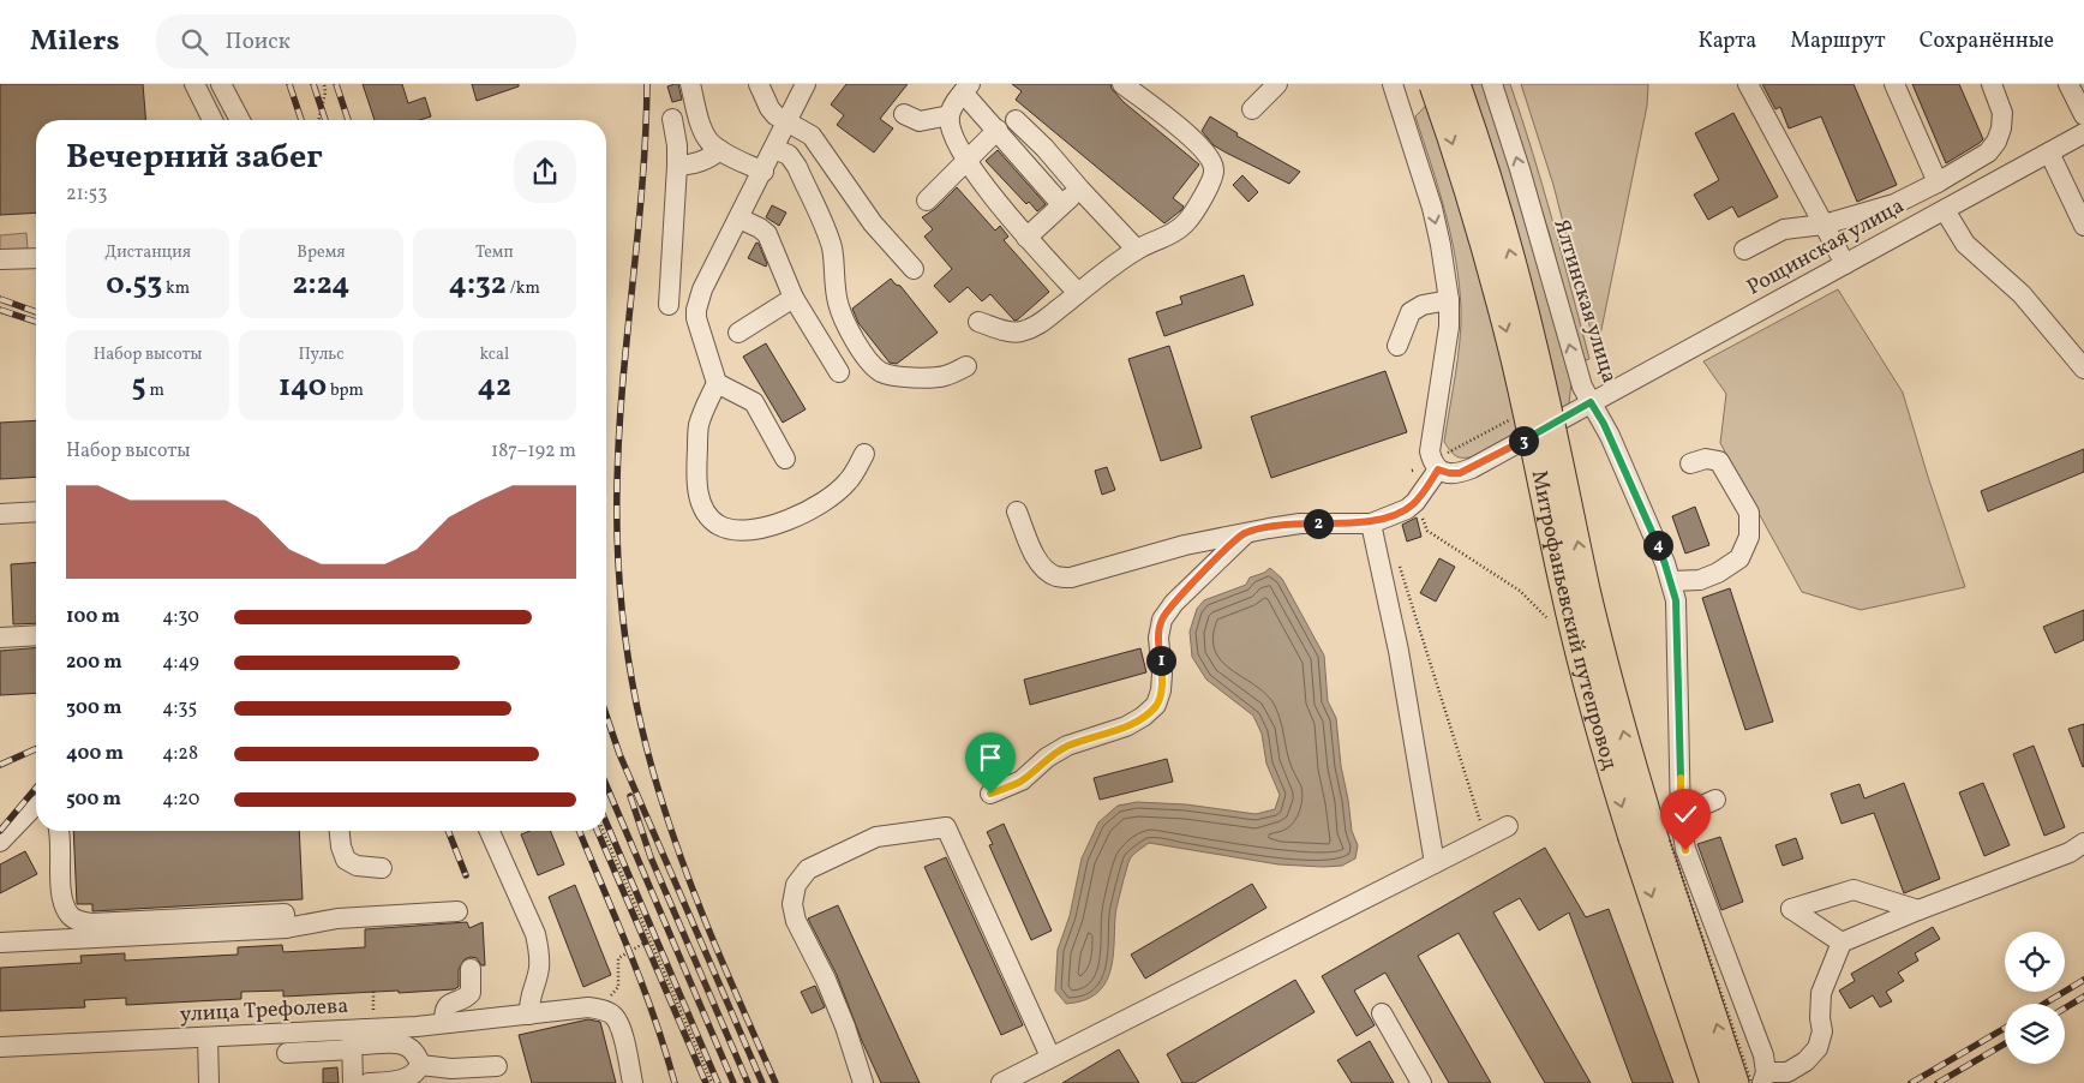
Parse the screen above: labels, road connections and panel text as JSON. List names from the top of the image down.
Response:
{
  "streets": {
    "main road": ["Митрофаньевский путепровод"],
    "street": ["Рощинская улица", "Ялтинская улица", "улица Трефолева"]
  },
  "crossings": [
    ["Рощинская улица", "Ялтинская улица"]
  ],
  "page": {
    "header": "Milers",
    "search": "Поиск",
    "nav": ["Карта", "Маршрут", "Сохранённые"],
    "heading": ["Вечерний забег", "21:53"],
    "stats": [
      ["Дистанция", "0.53 km"],
      ["Время", "2:24"],
      ["Темп", "4:32 /km"],
      ["Набор высоты", "5 m"],
      ["Пульс", "140 bpm"],
      ["kcal", "42"]
    ],
    "pins": [
      "3",
      "2",
      "4",
      "1"
    ],
    "chart": ["Набор высоты", "187–192 m"],
    "list": [
      {
        "name": "100 m",
        "note": "4:30"
      },
      {
        "name": "200 m",
        "note": "4:49"
      },
      {
        "name": "300 m",
        "note": "4:35"
      },
      {
        "name": "400 m",
        "note": "4:28"
      },
      {
        "name": "500 m",
        "note": "4:20"
      }
    ]
  }
}
